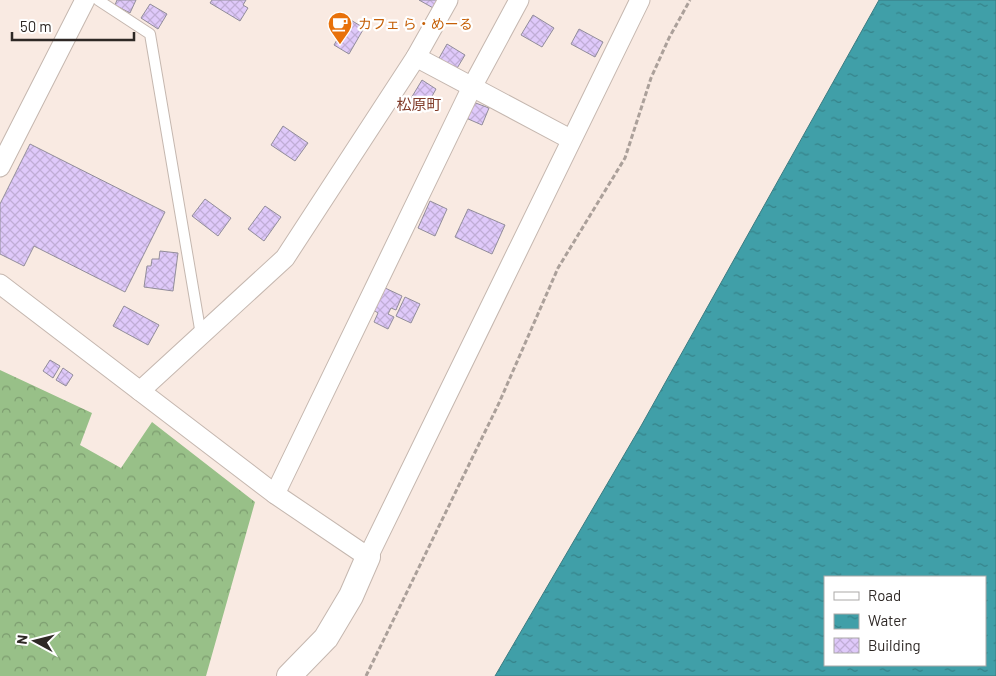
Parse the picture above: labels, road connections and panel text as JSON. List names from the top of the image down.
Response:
{
  "districts": ["松原町"],
  "places": {
    "cafe": ["カフェ ら・めーる"]
  },
  "legend": ["Road", "Water", "Building"],
  "scale_bar": "50 m",
  "north": "left"
}
